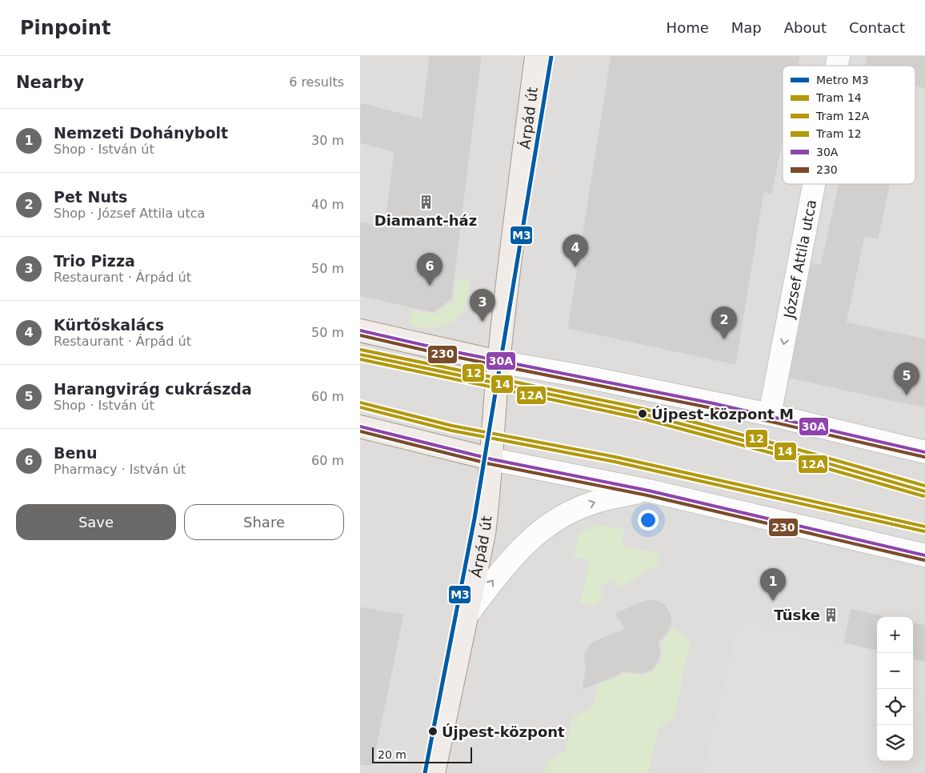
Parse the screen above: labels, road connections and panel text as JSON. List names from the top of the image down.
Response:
{
  "streets": {
    "main road": ["Árpád út"],
    "street": ["József Attila utca"]
  },
  "one_way": ["József Attila utca"],
  "places": {
    "building": ["Diamant-ház", "Tüske"],
    "other": ["Újpest-központ M", "Újpest-központ"]
  },
  "lines": [
    "metro line M3",
    "transit line 30A",
    "transit line 230",
    "tram line 12",
    "tram line 14",
    "tram line 12A"
  ],
  "legend": [
    "Metro M3",
    "Tram 14",
    "Tram 12A",
    "Tram 12",
    "30A",
    "230"
  ],
  "scale_bar": "20 m",
  "page": {
    "header": "Pinpoint",
    "nav": [
      "Home",
      "Map",
      "About",
      "Contact"
    ],
    "heading": ["Nearby", "6 results"],
    "list": [
      {
        "mark": "1",
        "name": "Nemzeti Dohánybolt",
        "note": "Shop · István út",
        "value": "30 m"
      },
      {
        "mark": "2",
        "name": "Pet Nuts",
        "note": "Shop · József Attila utca",
        "value": "40 m"
      },
      {
        "mark": "3",
        "name": "Trio Pizza",
        "note": "Restaurant · Árpád út",
        "value": "50 m"
      },
      {
        "mark": "4",
        "name": "Kürtőskalács",
        "note": "Restaurant · Árpád út",
        "value": "50 m"
      },
      {
        "mark": "5",
        "name": "Harangvirág cukrászda",
        "note": "Shop · István út",
        "value": "60 m"
      },
      {
        "mark": "6",
        "name": "Benu",
        "note": "Pharmacy · István út",
        "value": "60 m"
      }
    ],
    "pins": [
      "4",
      "6",
      "3",
      "2",
      "5",
      "1"
    ],
    "buttons": ["Save", "Share"],
    "map_buttons": ["+", "−"],
    "scale": "20 m"
  }
}
